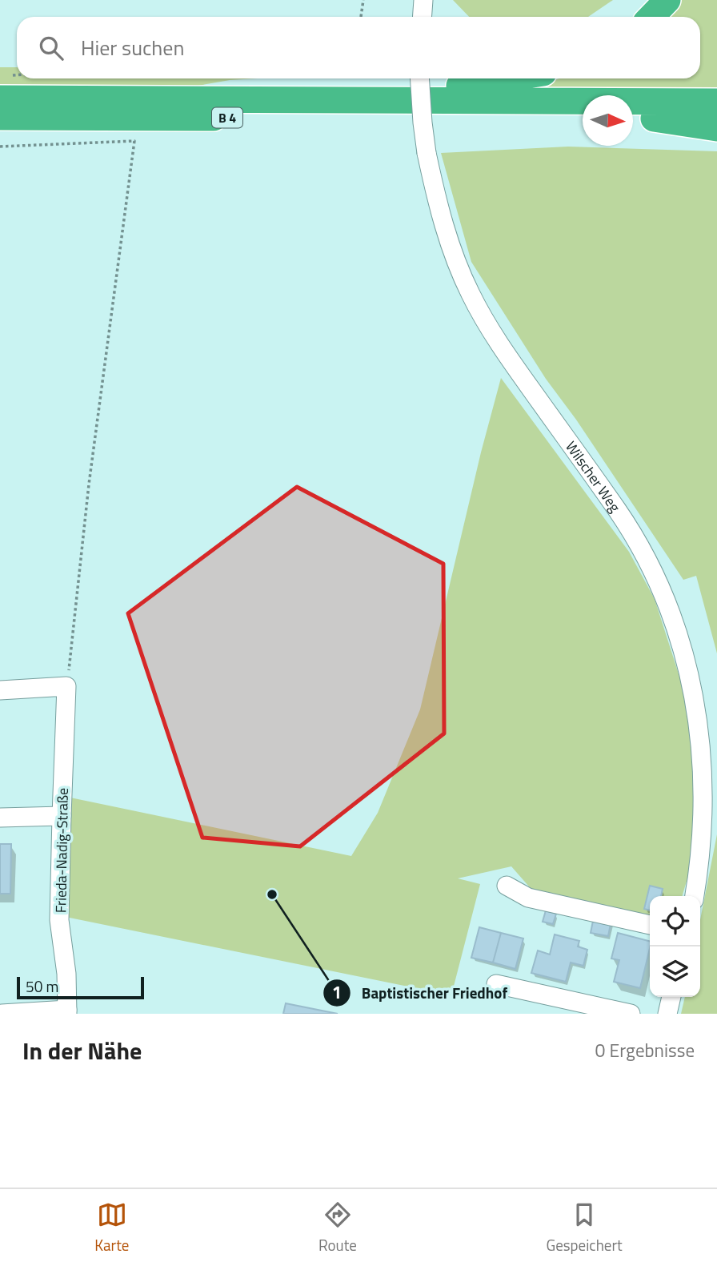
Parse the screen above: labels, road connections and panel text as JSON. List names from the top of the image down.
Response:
{
  "streets": {
    "highway": ["B 4"],
    "street": ["Wilscher Weg", "Frieda-Nadig-Straße"]
  },
  "places": ["Baptistischer Friedhof"],
  "scale_bar": "50 m",
  "north": "right",
  "page": {
    "search": "Hier suchen",
    "scale": "50 m",
    "heading": ["In der Nähe", "0 Ergebnisse"],
    "nav": ["Karte", "Route", "Gespeichert"]
  }
}
